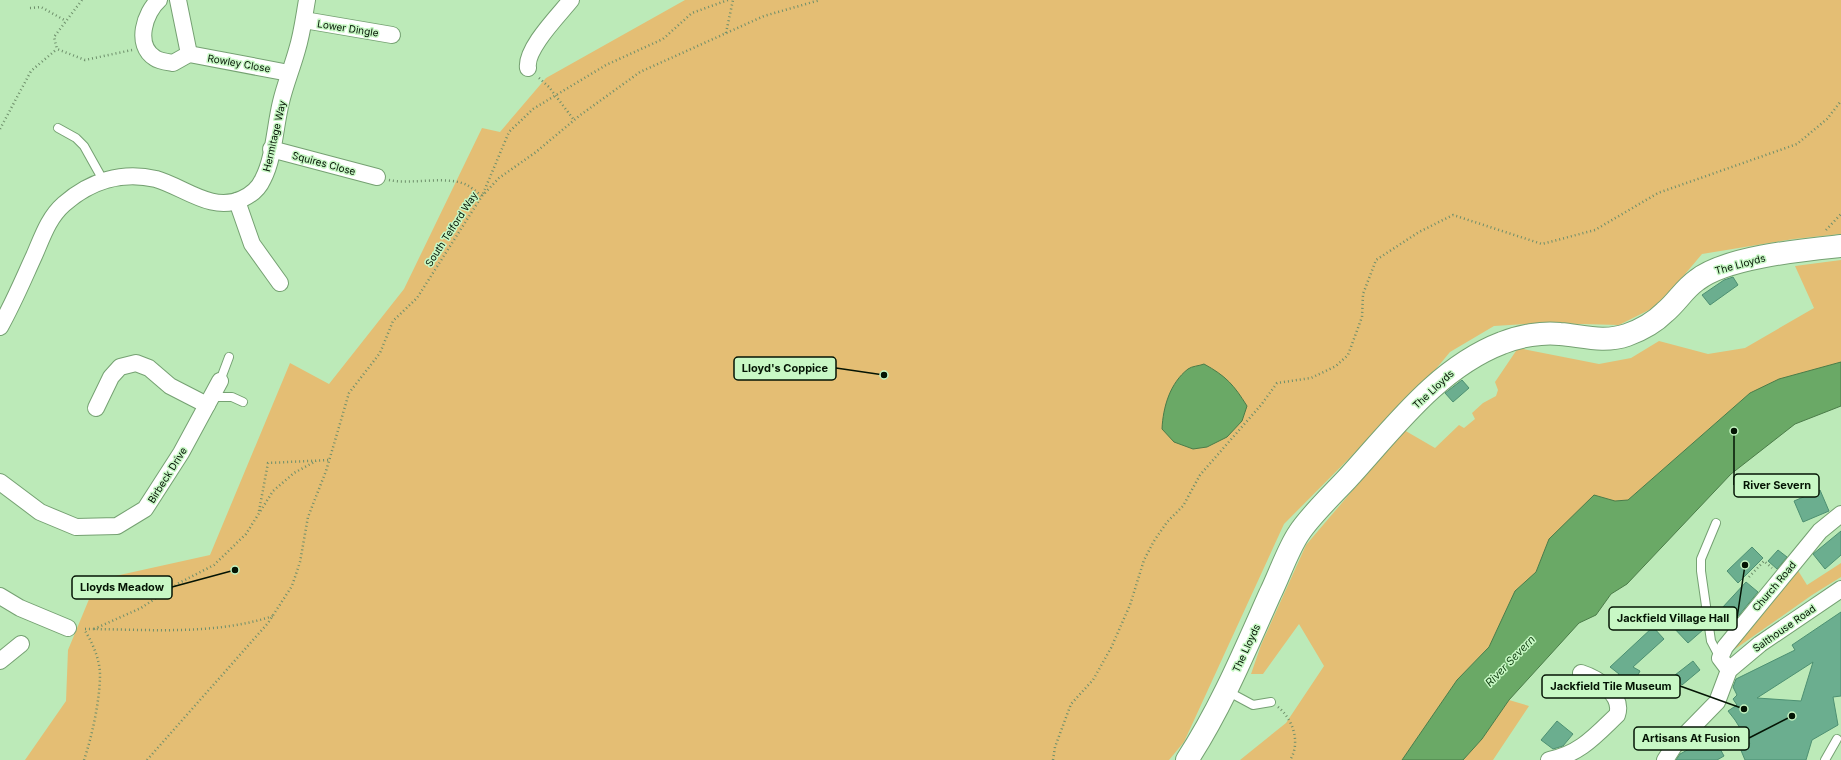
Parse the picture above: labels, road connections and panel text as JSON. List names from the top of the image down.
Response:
{
  "streets": {
    "street": [
      "Lower Dingle",
      "Rowley Close",
      "Hermitage Way",
      "Squires Close",
      "The Lloyds",
      "Birbeck Drive",
      "Church Road",
      "Salthouse Road"
    ],
    "path": ["South Telford Way"]
  },
  "crossings": [
    ["Lower Dingle", "Hermitage Way"],
    ["Rowley Close", "Hermitage Way"],
    ["Hermitage Way", "Squires Close"],
    ["Church Road", "Salthouse Road"]
  ],
  "water": ["River Severn"],
  "places": [
    "Lloyd's Coppice",
    "River Severn",
    "Jackfield Village Hall",
    "Lloyds Meadow",
    "Jackfield Tile Museum",
    "Artisans At Fusion"
  ]
}
